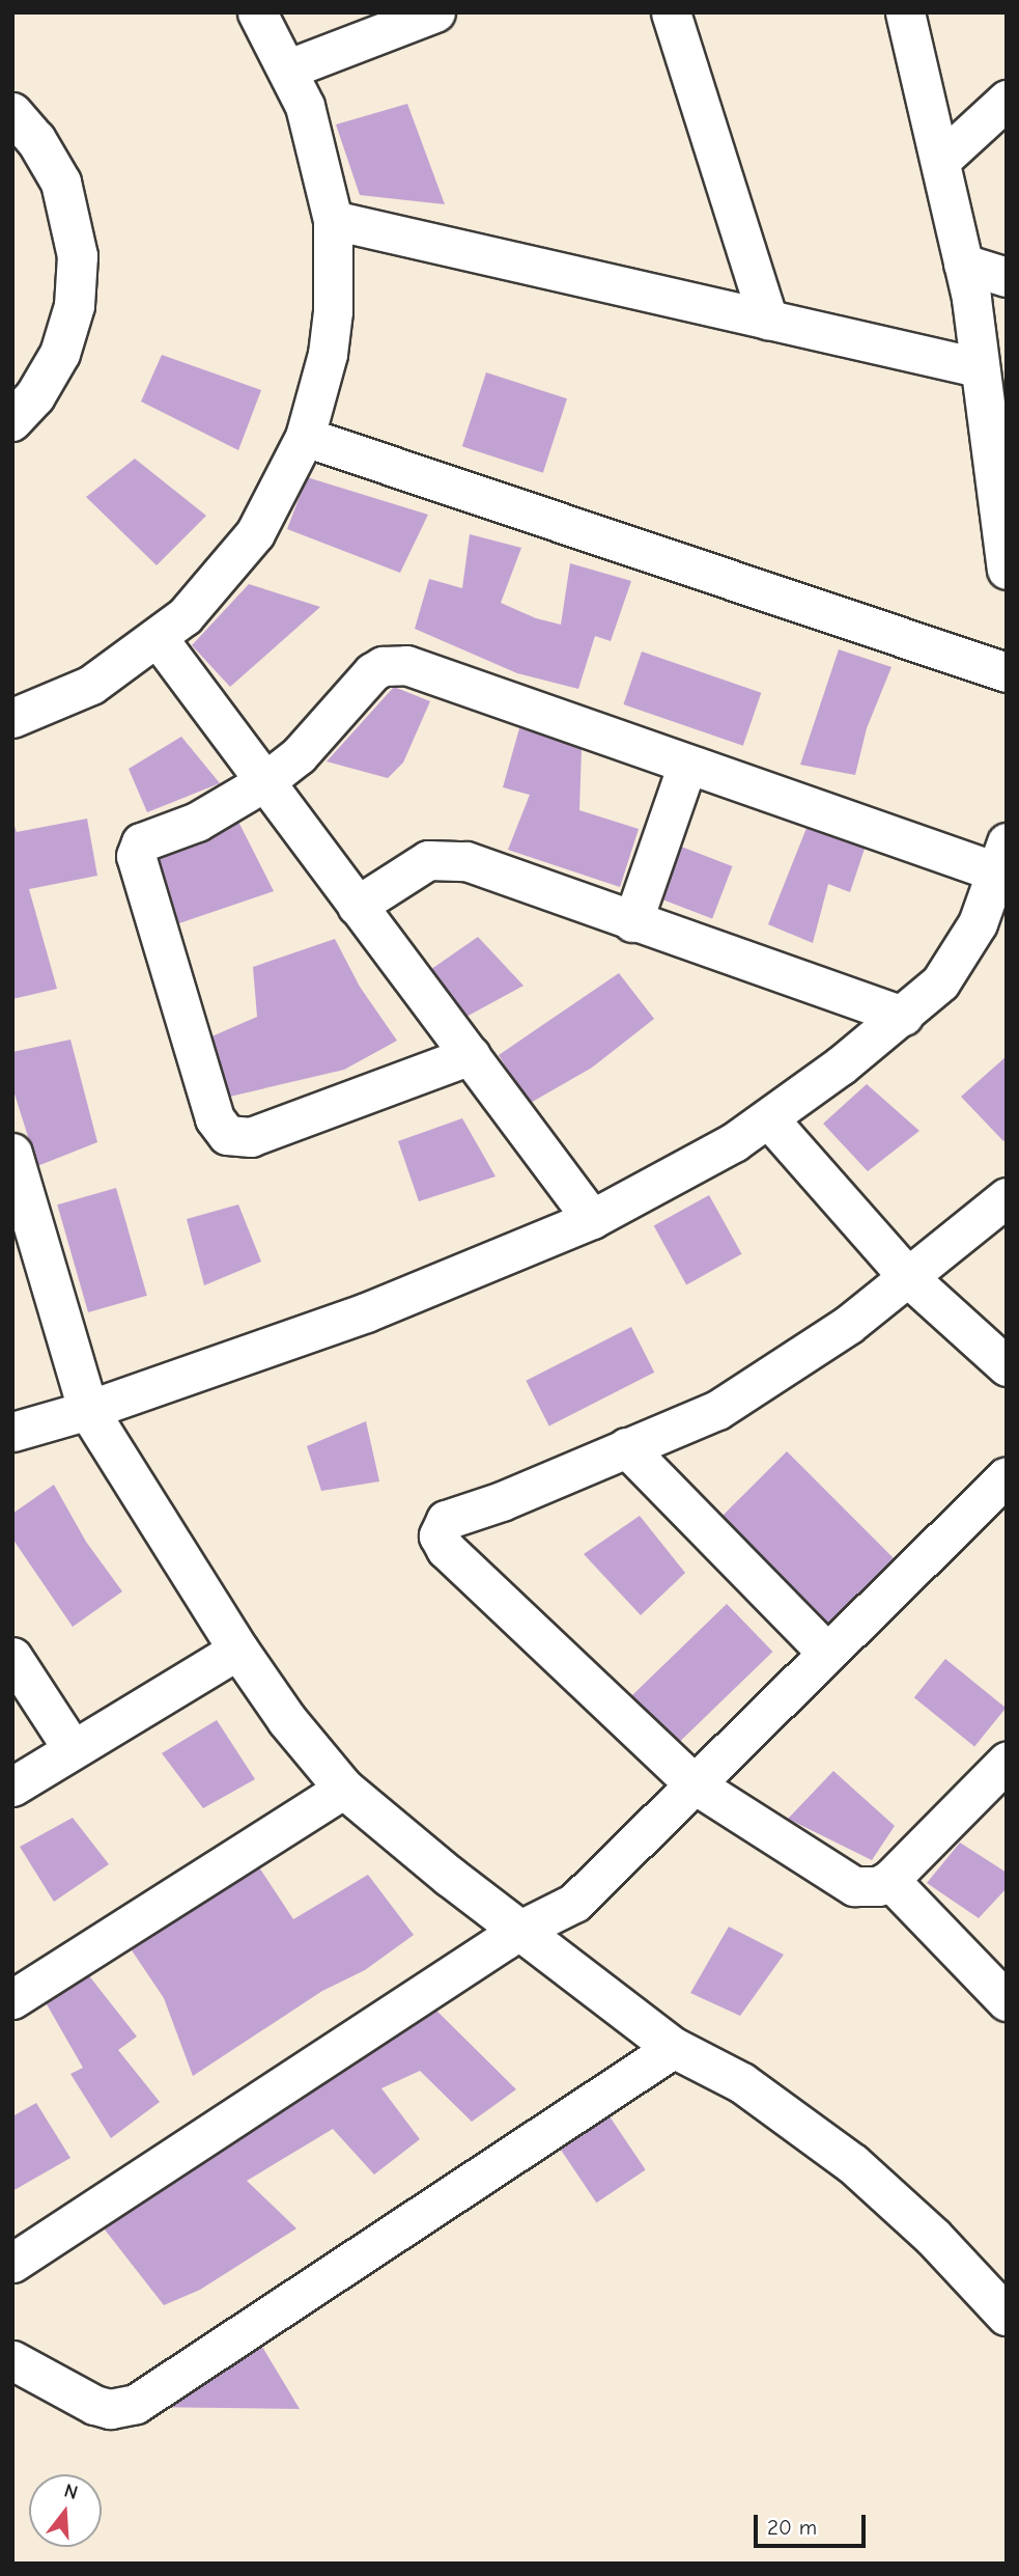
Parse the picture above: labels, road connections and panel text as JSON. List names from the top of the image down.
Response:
{
  "scale_bar": "20 m",
  "north": "top"
}
